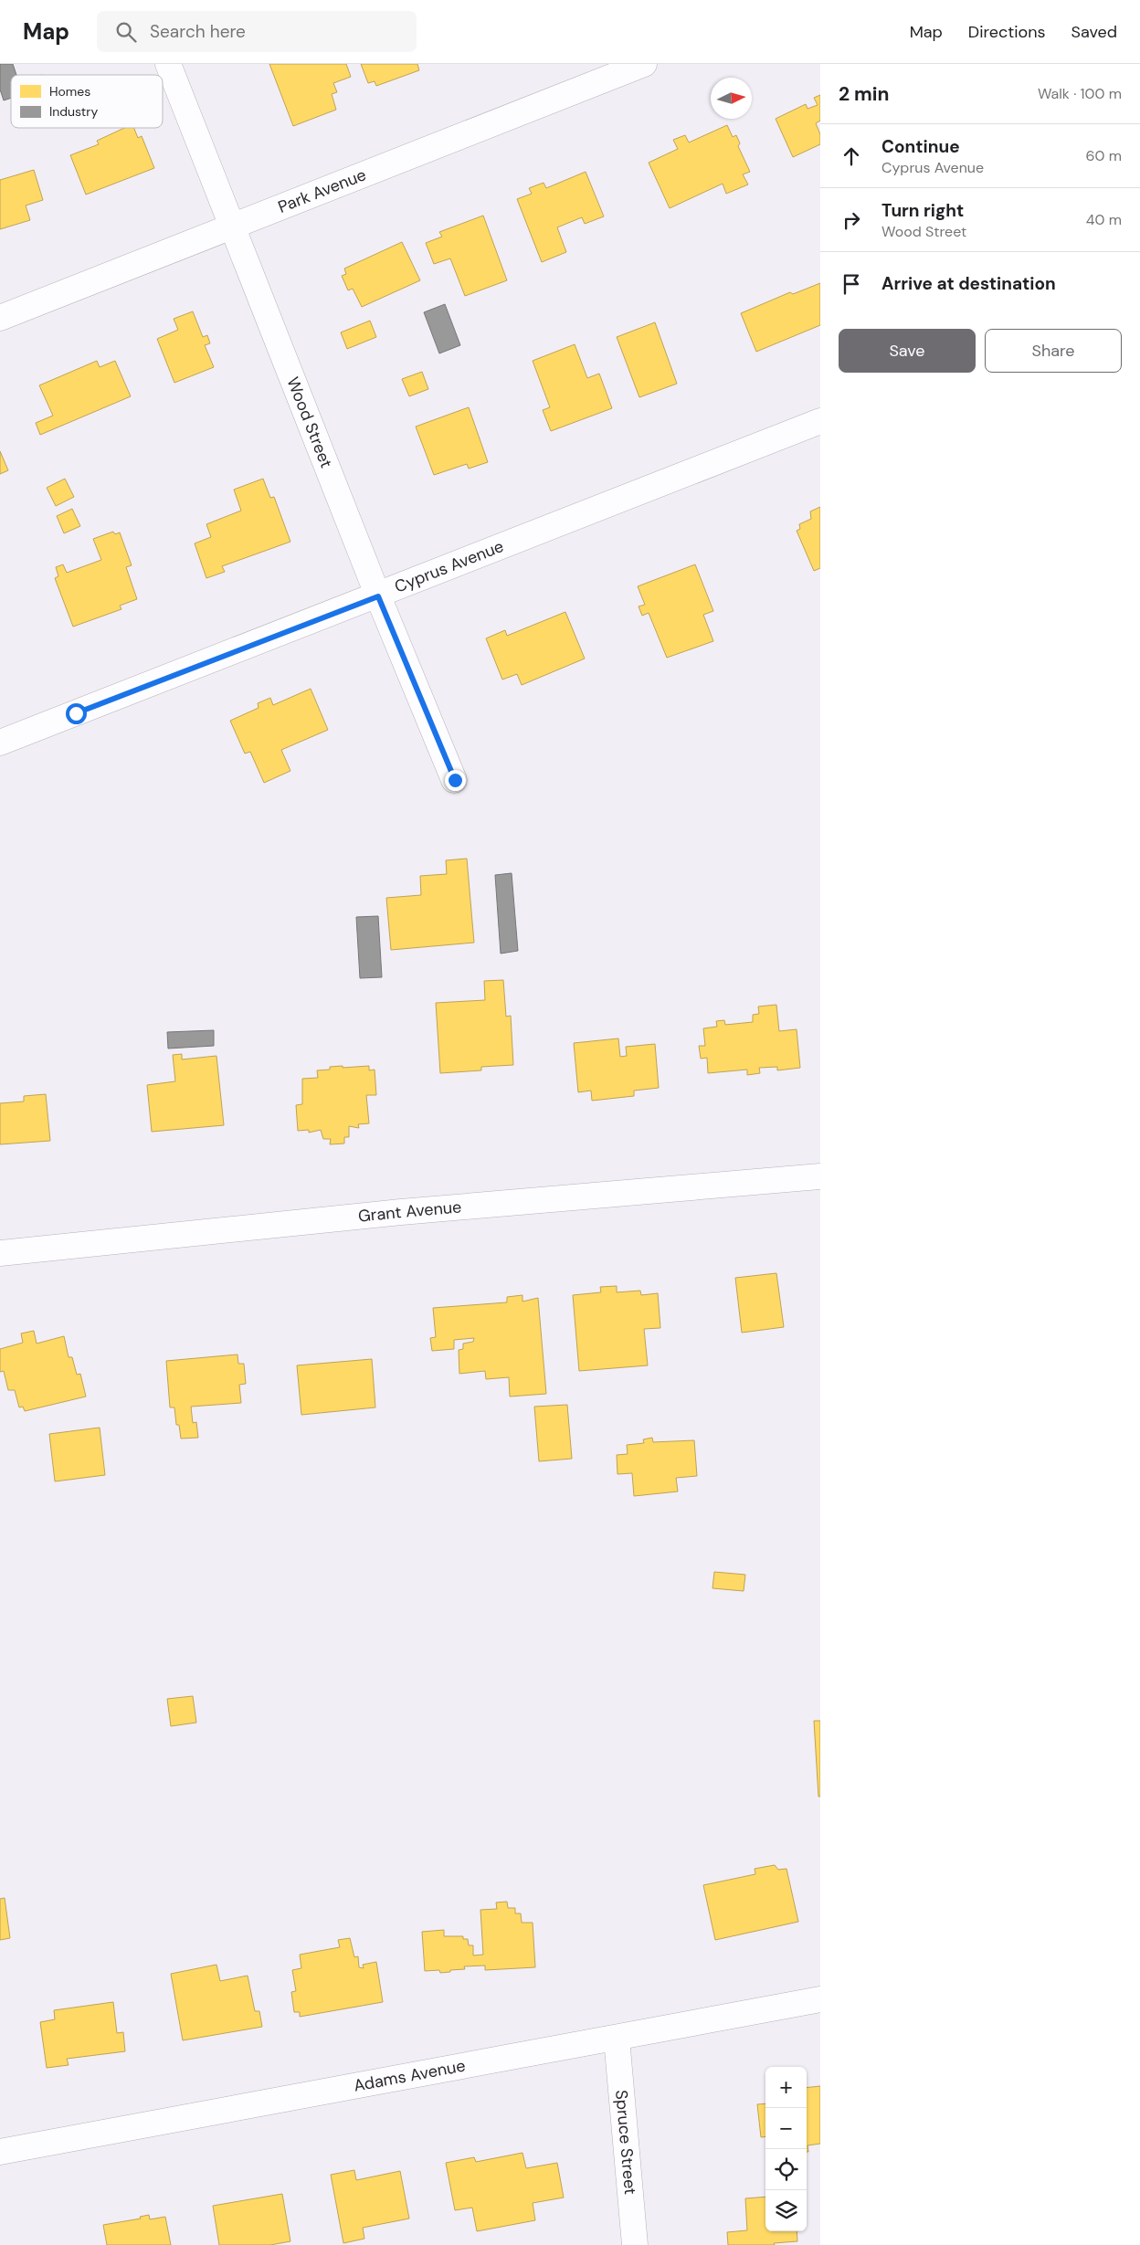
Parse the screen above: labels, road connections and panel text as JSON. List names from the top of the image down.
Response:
{
  "streets": {
    "street": [
      "Park Avenue",
      "Wood Street",
      "Cyprus Avenue",
      "Grant Avenue",
      "Adams Avenue",
      "Spruce Street"
    ]
  },
  "crossings": [
    ["Park Avenue", "Wood Street"],
    ["Wood Street", "Cyprus Avenue"],
    ["Adams Avenue", "Spruce Street"]
  ],
  "legend": ["Homes", "Industry"],
  "north": "right",
  "page": {
    "header": "Map",
    "search": "Search here",
    "nav": ["Map", "Directions", "Saved"],
    "heading": ["2 min", "Walk · 100 m"],
    "list": [
      ["Continue", "Cyprus Avenue", "60 m"],
      ["Turn right", "Wood Street", "40 m"],
      "Arrive at destination"
    ],
    "buttons": ["Save", "Share"],
    "map_buttons": ["+", "−"]
  }
}
